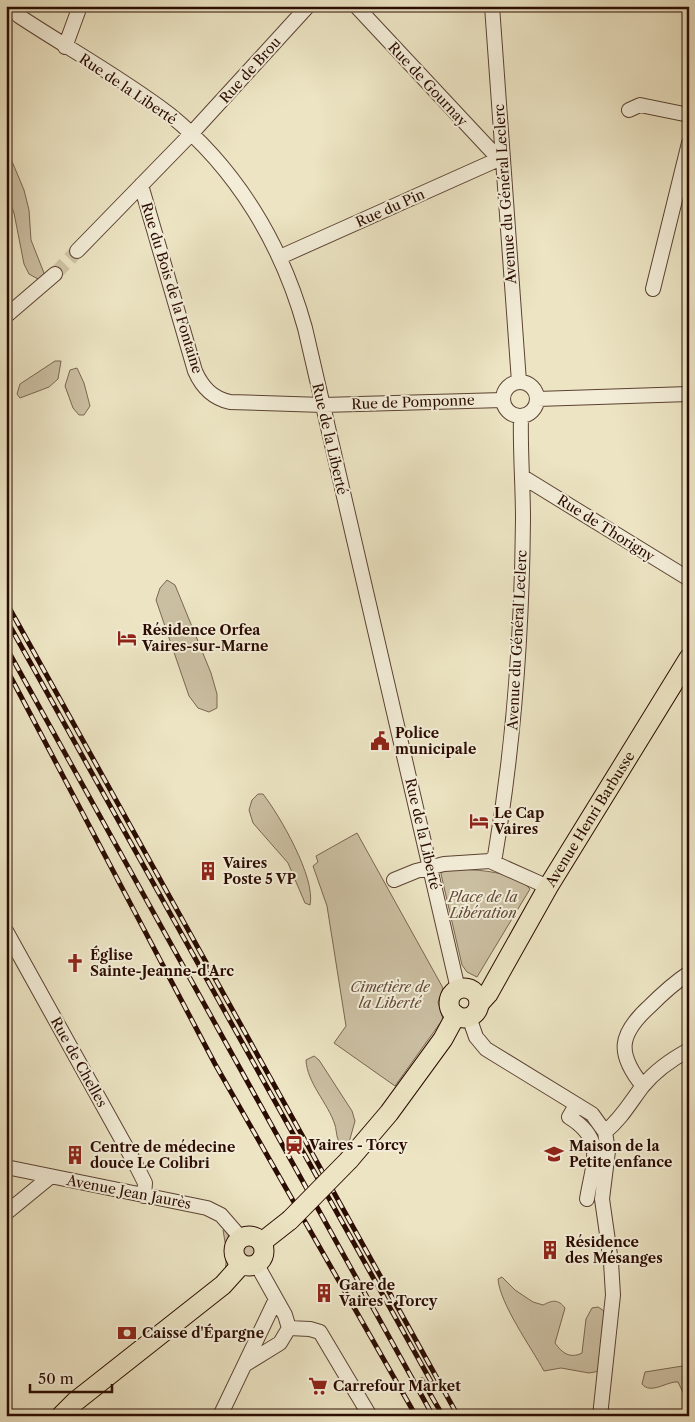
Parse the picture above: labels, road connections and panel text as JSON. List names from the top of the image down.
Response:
{
  "streets": {
    "main road": ["Avenue Henri Barbusse"],
    "street": [
      "Rue de Brou",
      "Rue de Gournay",
      "Rue de la Liberté",
      "Avenue du Général Leclerc",
      "Rue du Pin",
      "Rue du Bois de la Fontaine",
      "Rue de Pomponne",
      "Rue de Thorigny",
      "Rue de Chelles",
      "Avenue Jean Jaurès"
    ]
  },
  "crossings": [
    ["Rue de Brou", "Rue de la Liberté"],
    ["Rue de Brou", "Rue du Bois de la Fontaine"],
    ["Rue de Gournay", "Avenue du Général Leclerc"],
    ["Rue de Gournay", "Rue du Pin"],
    ["Rue de la Liberté", "Rue du Pin"],
    ["Rue de la Liberté", "Rue du Bois de la Fontaine"],
    ["Rue de la Liberté", "Rue de Pomponne"],
    ["Rue de la Liberté", "Avenue Henri Barbusse"],
    ["Avenue du Général Leclerc", "Rue du Pin"],
    ["Avenue du Général Leclerc", "Rue de Pomponne"],
    ["Avenue du Général Leclerc", "Rue de Thorigny"],
    ["Rue du Bois de la Fontaine", "Rue de Pomponne"],
    ["Rue de Chelles", "Avenue Jean Jaurès"]
  ],
  "parks": ["Place de la Libération", "Cimetière de la Liberté"],
  "places": {
    "hotel": ["Résidence Orfea Vaires-sur-Marne", "Le Cap Vaires"],
    "public building": ["Police municipale"],
    "building": [
      "Vaires Poste 5 VP",
      "Centre de médecine douce Le Colibri",
      "Résidence des Mésanges",
      "Gare de Vaires - Torcy"
    ],
    "church": ["Église Sainte-Jeanne-d'Arc"],
    "station": ["Vaires - Torcy"],
    "school or university": ["Maison de la Petite enfance"],
    "bank": ["Caisse d'Épargne"],
    "supermarket": ["Carrefour Market"]
  },
  "scale_bar": "50 m"
}
